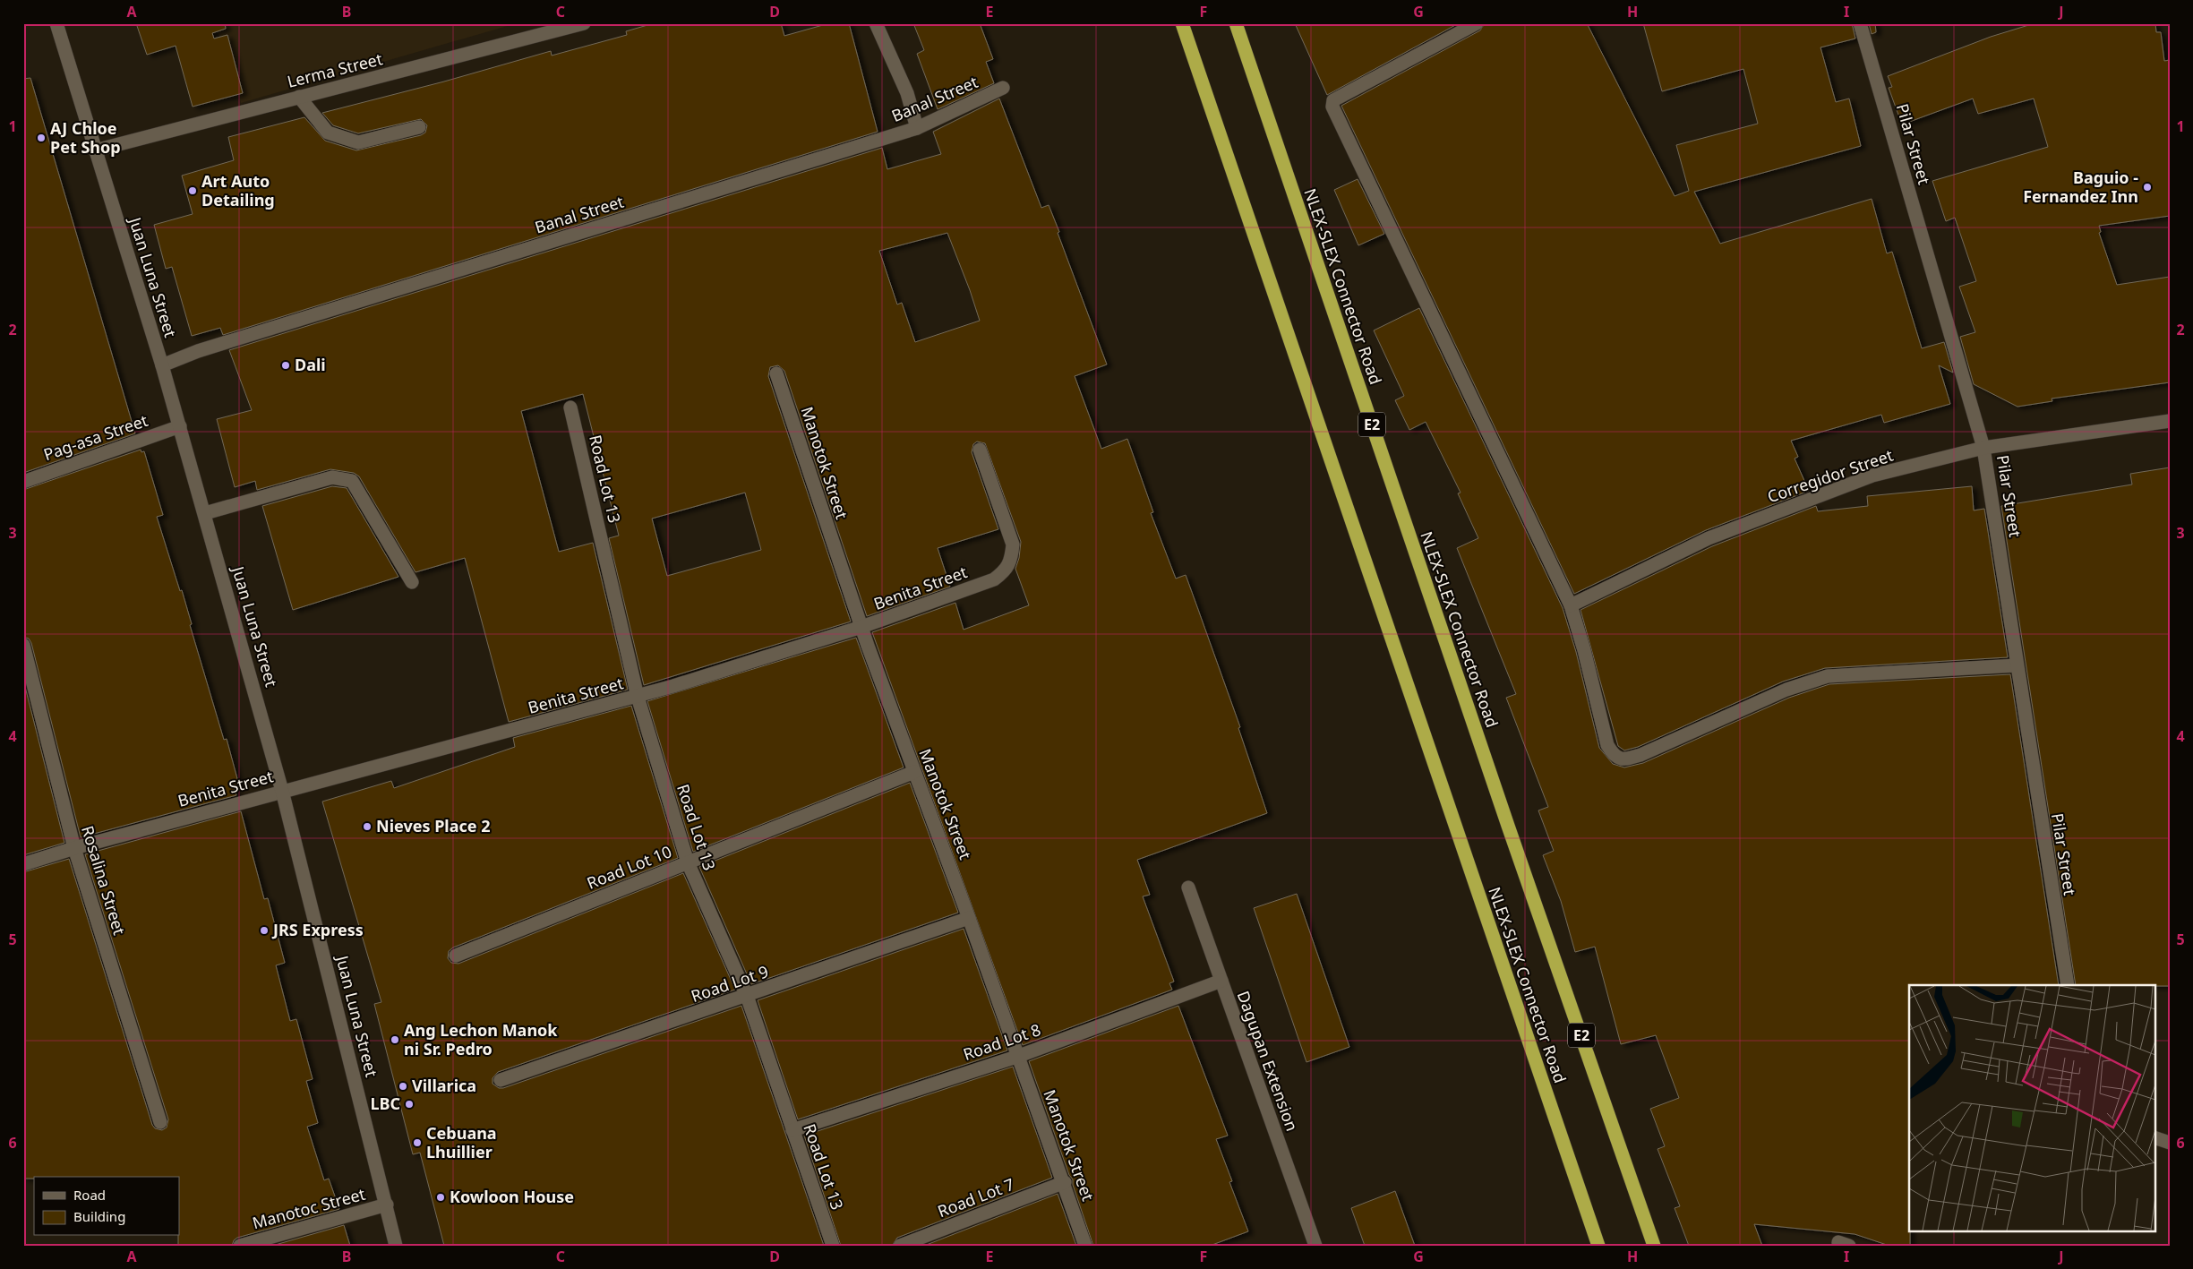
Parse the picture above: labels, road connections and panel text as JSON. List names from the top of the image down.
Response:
{
  "streets": {
    "highway": ["NLEX-SLEX Connector Road", "E2"],
    "street": [
      "Lerma Street",
      "Banal Street",
      "Pilar Street",
      "Juan Luna Street",
      "Pag-asa Street",
      "Manotok Street",
      "Corregidor Street",
      "Road Lot 13",
      "Benita Street",
      "Road Lot 10",
      "Rosalina Street",
      "Road Lot 9",
      "Road Lot 8",
      "Dagupan Extension",
      "Road Lot 7",
      "Manotoc Street"
    ]
  },
  "crossings": [
    ["Lerma Street", "Juan Luna Street"],
    ["Banal Street", "Juan Luna Street"],
    ["Pilar Street", "Corregidor Street"],
    ["Juan Luna Street", "Pag-asa Street"],
    ["Juan Luna Street", "Benita Street"],
    ["Juan Luna Street", "Manotoc Street"],
    ["Manotok Street", "Benita Street"],
    ["Manotok Street", "Road Lot 10"],
    ["Manotok Street", "Road Lot 9"],
    ["Manotok Street", "Road Lot 8"],
    ["Manotok Street", "Road Lot 7"],
    ["Road Lot 13", "Benita Street"],
    ["Road Lot 13", "Road Lot 10"],
    ["Road Lot 13", "Road Lot 9"],
    ["Road Lot 13", "Road Lot 8"],
    ["Benita Street", "Rosalina Street"],
    ["Road Lot 8", "Dagupan Extension"]
  ],
  "places": [
    "AJ Chloe Pet Shop",
    "Baguio - Fernandez Inn",
    "Art Auto Detailing",
    "Dali",
    "Nieves Place 2",
    "JRS Express",
    "Ang Lechon Manok ni Sr. Pedro",
    "Villarica",
    "LBC",
    "Cebuana Lhuillier",
    "Kowloon House"
  ],
  "legend": ["Road", "Building"],
  "grid": {
    "columns": [
      "A",
      "B",
      "C",
      "D",
      "E",
      "F",
      "G",
      "H",
      "I",
      "J"
    ],
    "rows": [
      "1",
      "2",
      "3",
      "4",
      "5",
      "6"
    ]
  }
}
